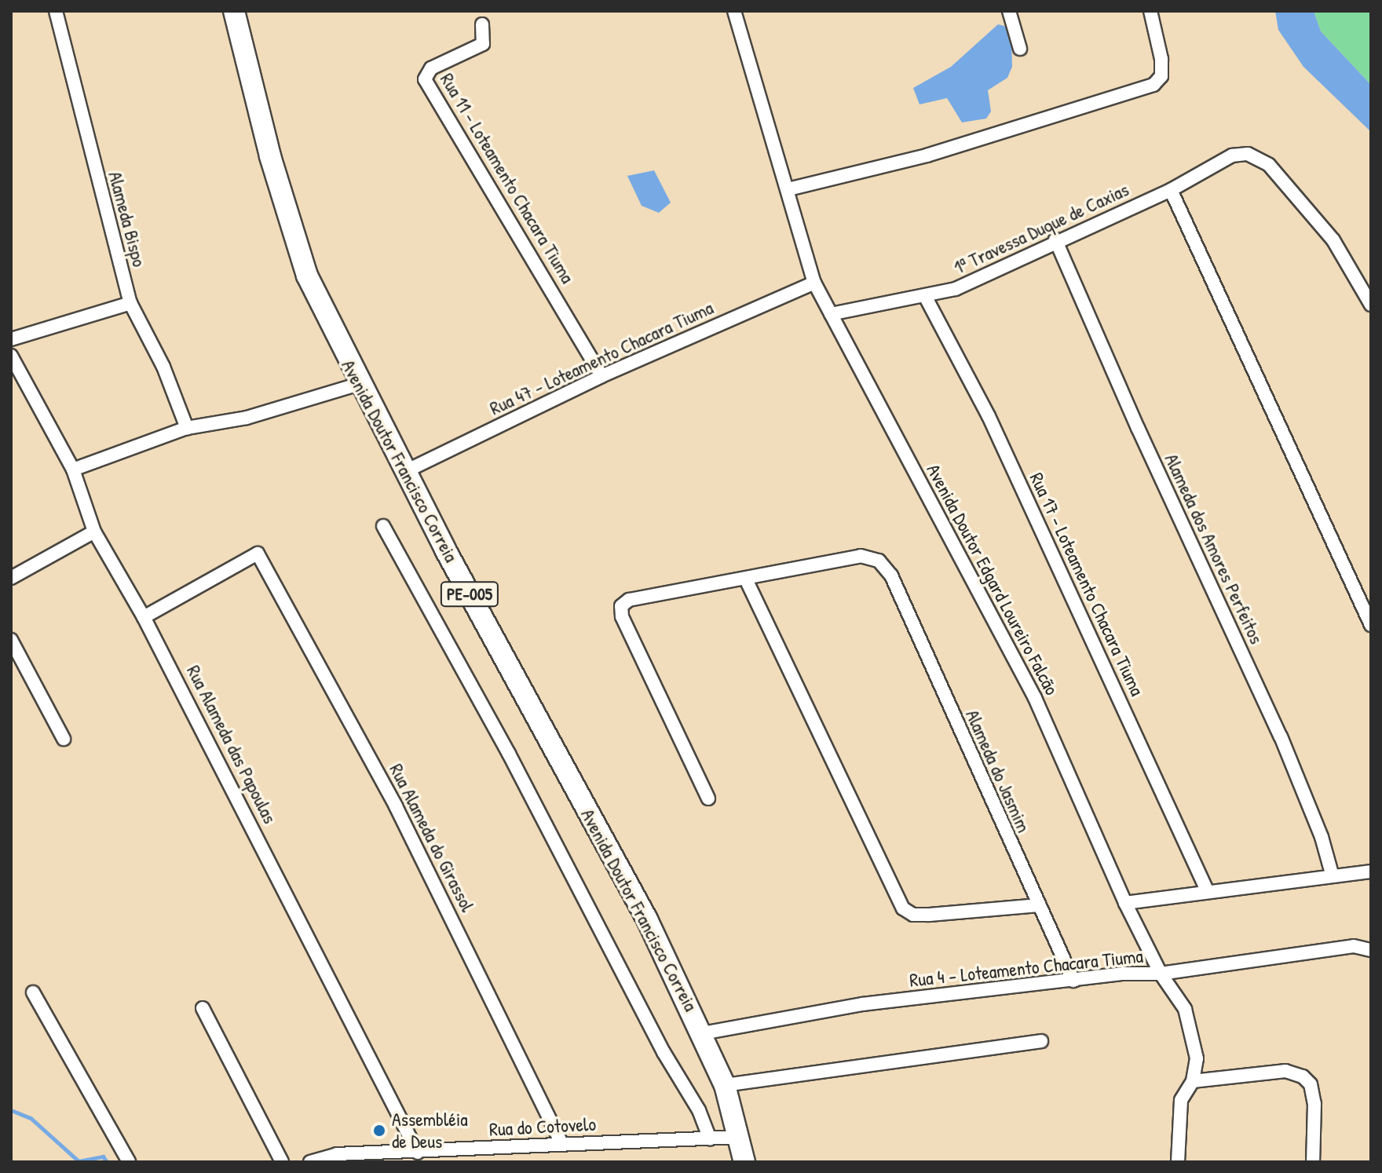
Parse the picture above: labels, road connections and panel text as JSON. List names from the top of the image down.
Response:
{
  "streets": {
    "main road": ["Avenida Doutor Francisco Correia", "PE-005"],
    "street": [
      "Rua 11 - Loteamento Chacara Tiuma",
      "Alameda Bispo",
      "1ª Travessa Duque de Caxias",
      "Rua 47 - Loteamento Chacara Tiuma",
      "Alameda dos Amores Perfeitos",
      "Avenida Doutor Edgard Loureiro Falcão",
      "Rua 17 - Loteamento Chacara Tiuma",
      "Rua Alameda das Papoulas",
      "Alameda do Jasmim",
      "Rua Alameda do Girassol",
      "Rua 4 - Loteamento Chacara Tiuma",
      "Rua do Cotovelo"
    ]
  },
  "crossings": [
    ["Rua 11 - Loteamento Chacara Tiuma", "Rua 47 - Loteamento Chacara Tiuma"],
    ["1ª Travessa Duque de Caxias", "Alameda dos Amores Perfeitos"],
    ["1ª Travessa Duque de Caxias", "Avenida Doutor Edgard Loureiro Falcão"],
    ["1ª Travessa Duque de Caxias", "Rua 17 - Loteamento Chacara Tiuma"],
    ["Rua 47 - Loteamento Chacara Tiuma", "Avenida Doutor Francisco Correia"],
    ["Rua 47 - Loteamento Chacara Tiuma", "Avenida Doutor Edgard Loureiro Falcão"],
    ["Avenida Doutor Francisco Correia", "Rua 4 - Loteamento Chacara Tiuma"],
    ["Avenida Doutor Francisco Correia", "Rua do Cotovelo"],
    ["Avenida Doutor Edgard Loureiro Falcão", "Rua 4 - Loteamento Chacara Tiuma"],
    ["Rua Alameda das Papoulas", "Rua Alameda do Girassol"],
    ["Rua Alameda das Papoulas", "Rua do Cotovelo"],
    ["Alameda do Jasmim", "Rua 4 - Loteamento Chacara Tiuma"],
    ["Rua Alameda do Girassol", "Rua do Cotovelo"]
  ],
  "places": ["Assembléia de Deus"]
}
